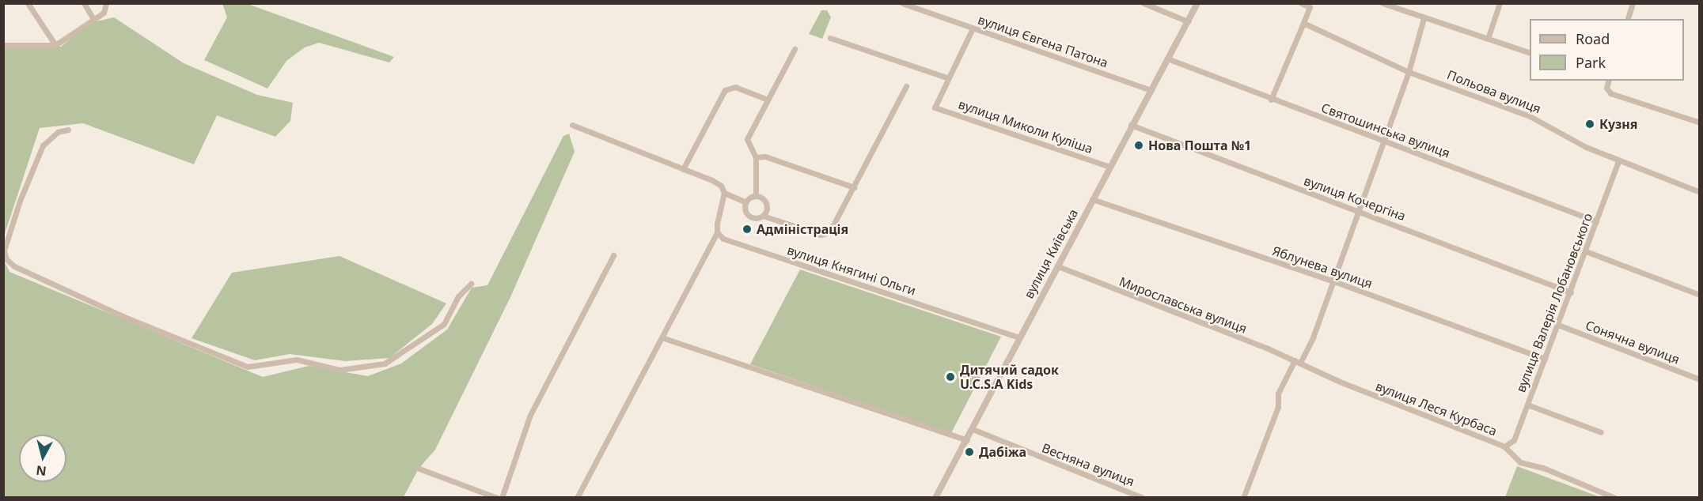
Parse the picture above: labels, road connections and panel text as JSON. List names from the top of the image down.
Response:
{
  "streets": {
    "street": [
      "вулиця Євгена Патона",
      "Польова вулиця",
      "вулиця Миколи Куліша",
      "Святошинська вулиця",
      "вулиця Кочергіна",
      "вулиця Київська",
      "Яблунева вулиця",
      "вулиця Княгині Ольги",
      "вулиця Валерія Лобановського",
      "Мирославська вулиця",
      "Сонячна вулиця",
      "вулиця Леся Курбаса",
      "Весняна вулиця"
    ]
  },
  "crossings": [
    ["вулиця Євгена Патона", "вулиця Київська"],
    ["Польова вулиця", "вулиця Валерія Лобановського"],
    ["вулиця Миколи Куліша", "вулиця Київська"],
    ["Святошинська вулиця", "вулиця Київська"],
    ["Святошинська вулиця", "вулиця Валерія Лобановського"],
    ["вулиця Кочергіна", "вулиця Київська"],
    ["вулиця Кочергіна", "вулиця Валерія Лобановського"],
    ["вулиця Київська", "Яблунева вулиця"],
    ["вулиця Київська", "вулиця Княгині Ольги"],
    ["вулиця Київська", "Мирославська вулиця"],
    ["вулиця Київська", "Весняна вулиця"],
    ["Яблунева вулиця", "вулиця Валерія Лобановського"],
    ["вулиця Валерія Лобановського", "Сонячна вулиця"],
    ["вулиця Валерія Лобановського", "вулиця Леся Курбаса"],
    ["Мирославська вулиця", "вулиця Леся Курбаса"]
  ],
  "places": [
    "Кузня",
    "Нова Пошта №1",
    "Адміністрація",
    "Дитячий садок U.C.S.A Kids",
    "Дабіжа"
  ],
  "legend": ["Road", "Park"],
  "north": "bottom"
}
